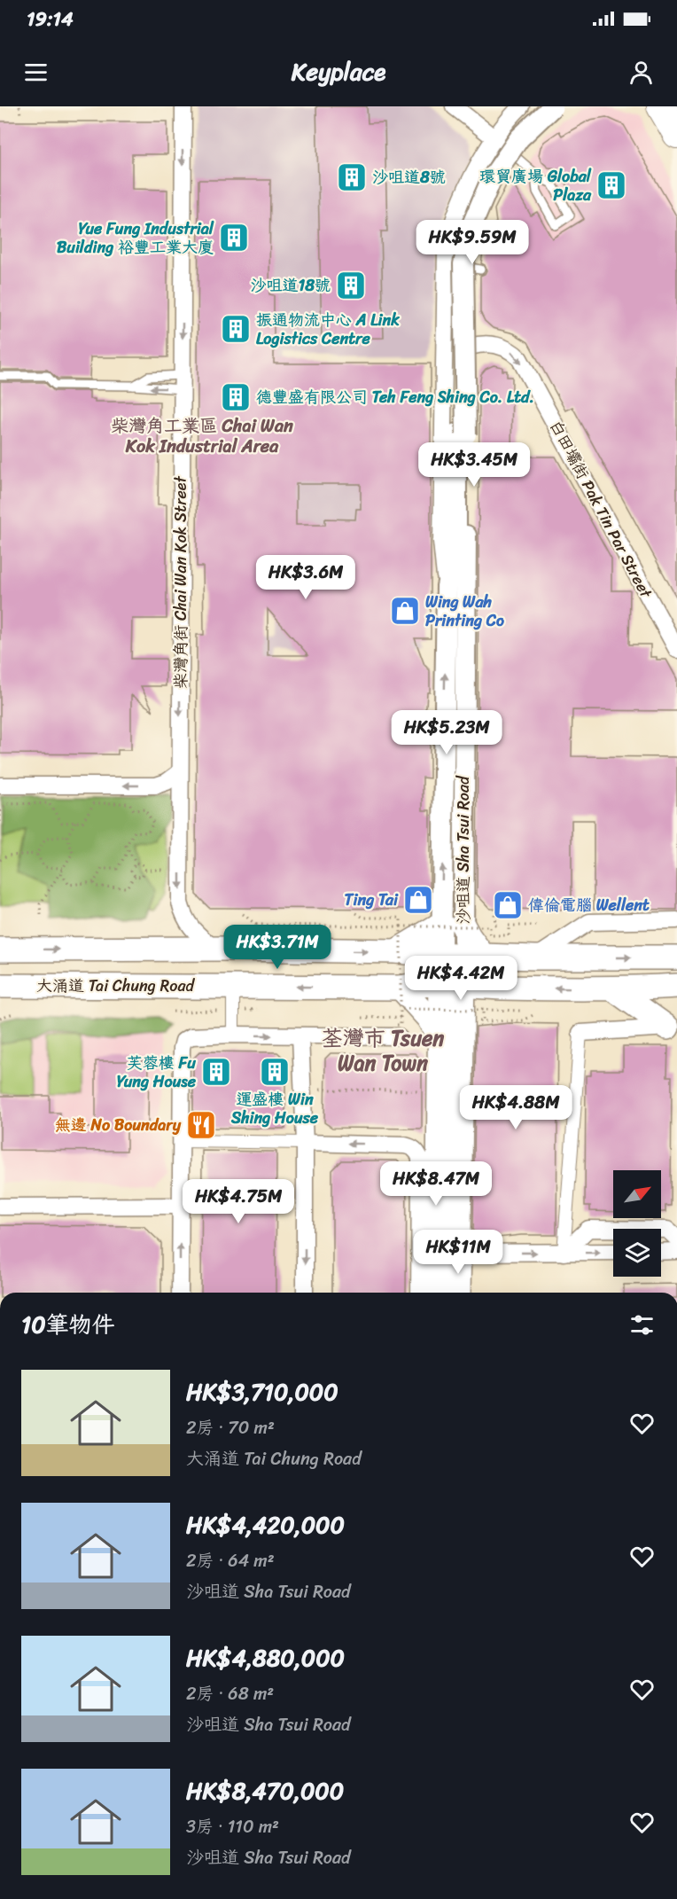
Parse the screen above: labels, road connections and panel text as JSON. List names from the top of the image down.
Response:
{
  "streets": {
    "main road": ["沙咀道 Sha Tsui Road", "大涌道 Tai Chung Road"],
    "street": ["白田壩街 Pak Tin Par Street", "柴灣角街 Chai Wan Kok Street"]
  },
  "crossings": [
    ["沙咀道 Sha Tsui Road", "大涌道 Tai Chung Road"]
  ],
  "one_way": ["白田壩街 Pak Tin Par Street", "柴灣角街 Chai Wan Kok Street"],
  "districts": ["柴灣角工業區 Chai Wan Kok Industrial Area", "荃灣市 Tsuen Wan Town"],
  "places": {
    "building": [
      "沙咀道8號",
      "環貿廣場 Global Plaza",
      "Yue Fung Industrial Building 裕豐工業大廈",
      "沙咀道18號",
      "振通物流中心 A Link Logistics Centre",
      "德豐盛有限公司 Teh Feng Shing Co. Ltd.",
      "芙蓉樓 Fu Yung House",
      "運盛樓 Win Shing House"
    ],
    "shop": ["Wing Wah Printing Co", "Ting Tai", "偉倫電腦 Wellent"],
    "restaurant": ["無邊 No Boundary"]
  },
  "north": "top right",
  "page": {
    "status": "19:14",
    "header": "Keyplace",
    "price": [
      "HK$9.59M",
      "HK$3.45M",
      "HK$3.6M",
      "HK$5.23M",
      "HK$3.71M",
      "HK$4.42M",
      "HK$4.88M",
      "HK$8.47M",
      "HK$4.75M",
      "HK$11M"
    ],
    "heading": "10筆物件",
    "list": [
      {
        "name": "HK$3,710,000",
        "note": "2房 · 70 m² · 大涌道 Tai Chung Road"
      },
      {
        "name": "HK$4,420,000",
        "note": "2房 · 64 m² · 沙咀道 Sha Tsui Road"
      },
      {
        "name": "HK$4,880,000",
        "note": "2房 · 68 m² · 沙咀道 Sha Tsui Road"
      },
      {
        "name": "HK$8,470,000",
        "note": "3房 · 110 m² · 沙咀道 Sha Tsui Road"
      }
    ]
  }
}
